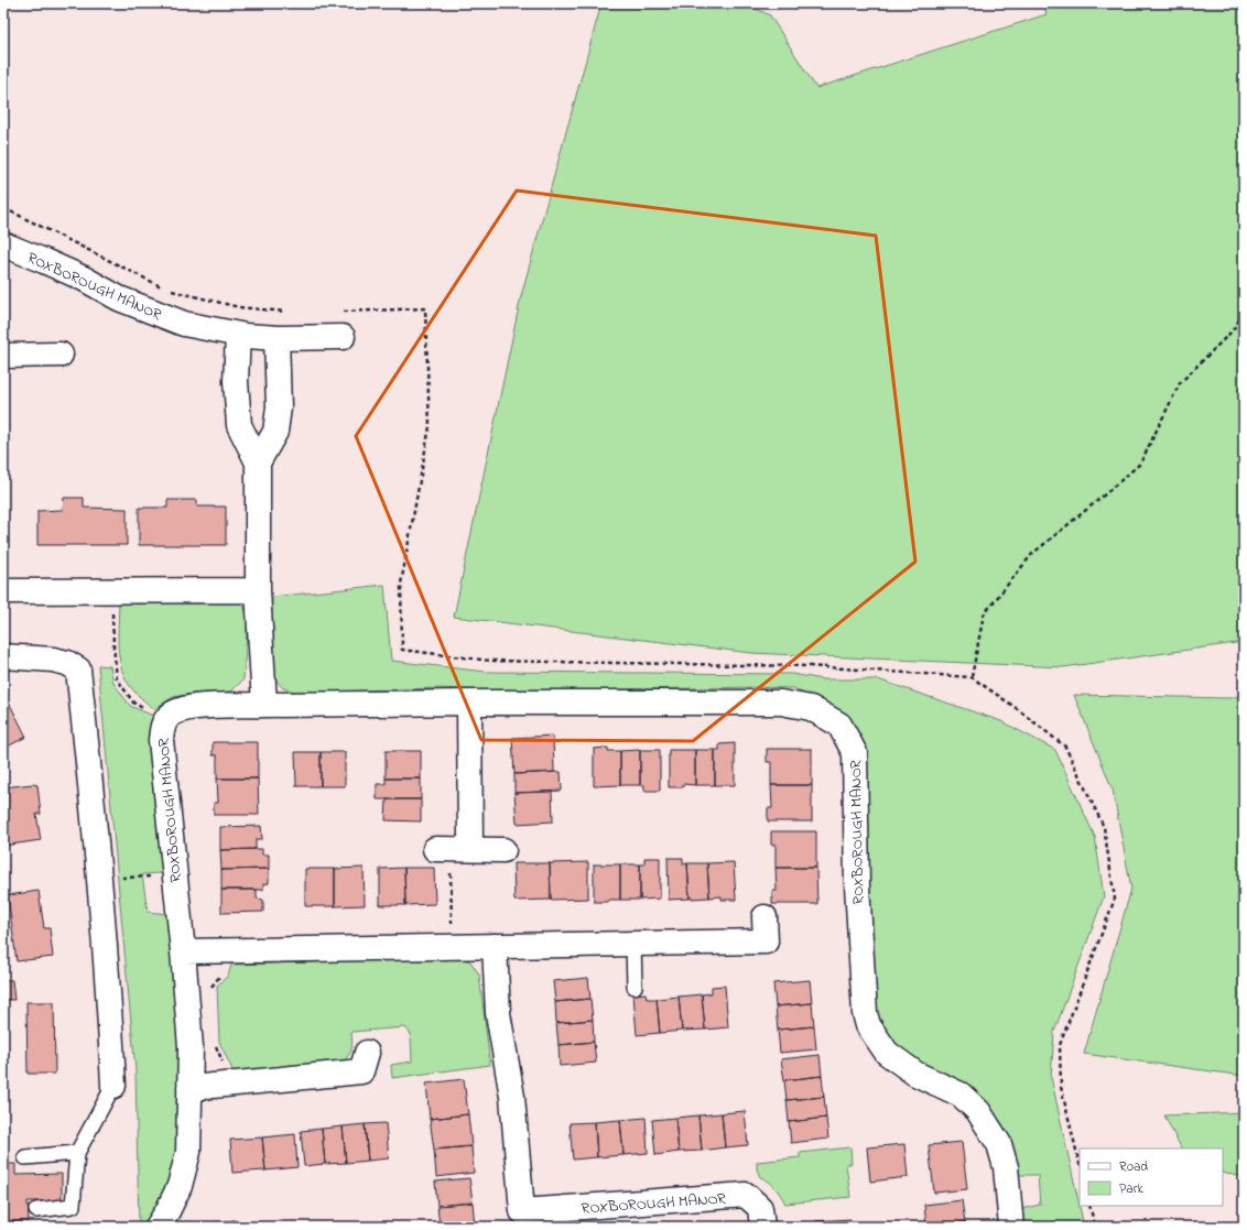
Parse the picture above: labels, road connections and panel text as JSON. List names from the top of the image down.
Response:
{
  "streets": {
    "street": ["ROXBOROUGH MANOR"]
  },
  "legend": ["Road", "Park"]
}
